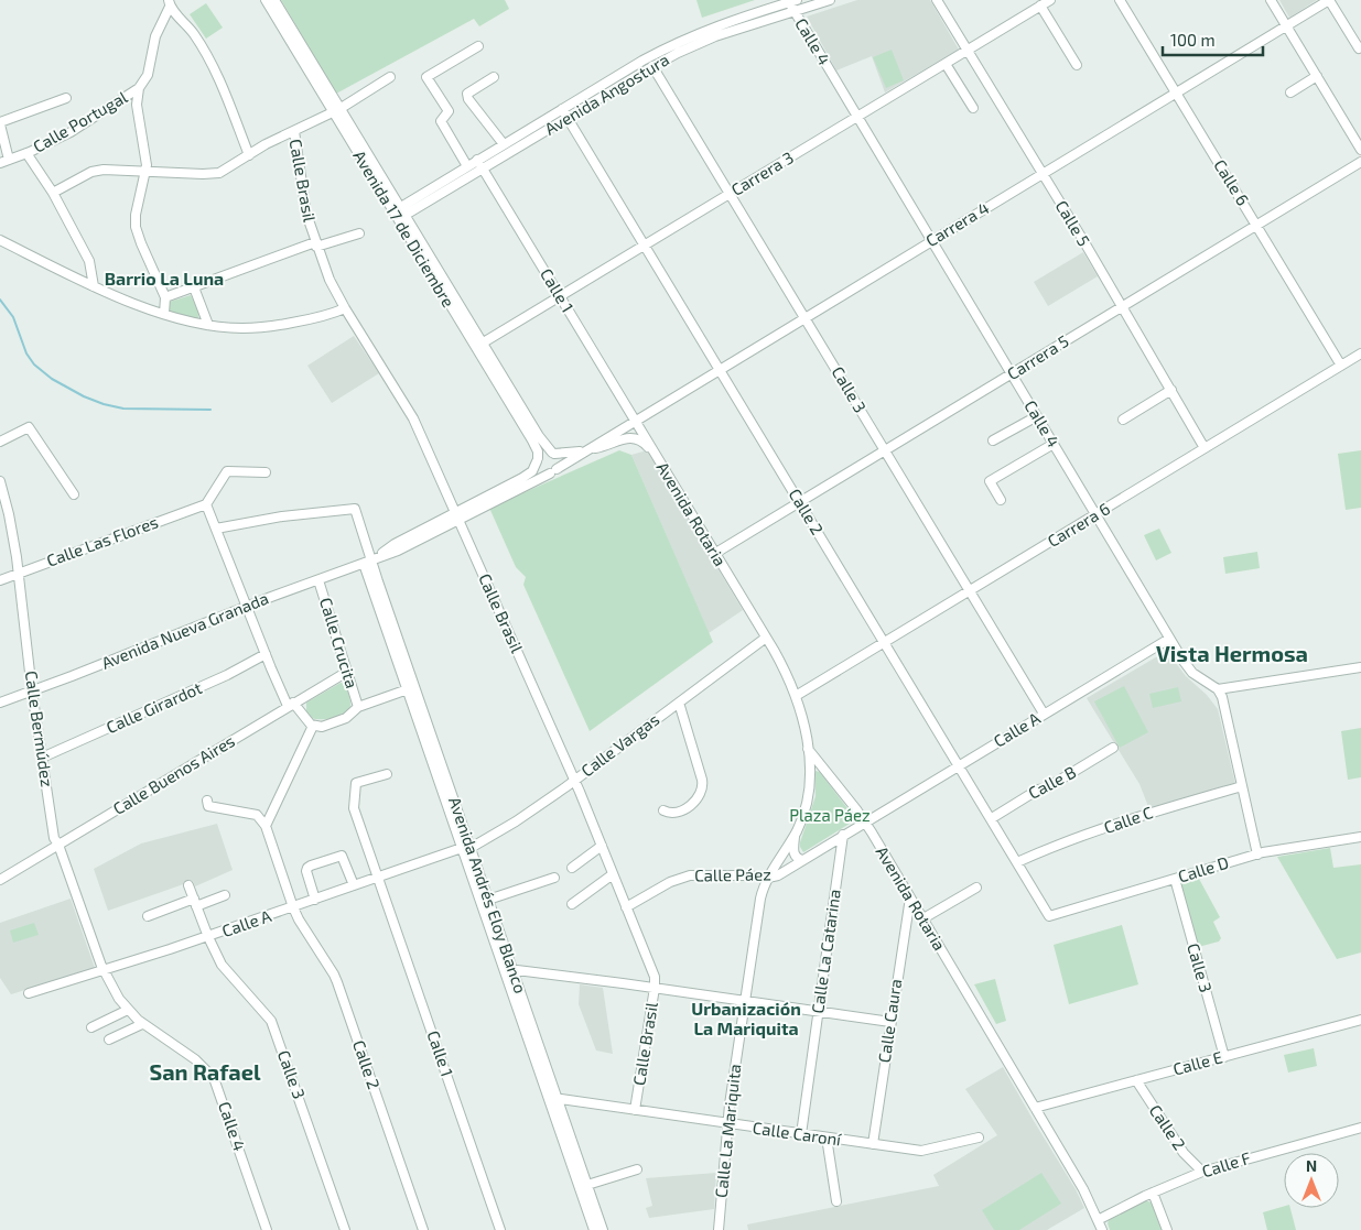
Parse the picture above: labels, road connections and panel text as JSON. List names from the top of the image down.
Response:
{
  "streets": {
    "street": [
      "Calle 4",
      "Avenida Angostura",
      "Calle Portugal",
      "Carrera 3",
      "Calle Brasil",
      "Calle 6",
      "Calle 5",
      "Carrera 4",
      "Avenida 17 de Diciembre",
      "Calle 1",
      "Carrera 5",
      "Calle 3",
      "Calle 2",
      "Avenida Rotaria",
      "Carrera 6",
      "Calle Las Flores",
      "Avenida Nueva Granada",
      "Calle Crucita",
      "Calle Girardot",
      "Calle Bermúdez",
      "Calle A",
      "Calle Vargas",
      "Calle Buenos Aires",
      "Calle B",
      "Calle C",
      "Calle D",
      "Calle Páez",
      "Avenida Andrés Eloy Blanco",
      "Calle La Catarina",
      "Calle Caura",
      "Calle E",
      "Calle La Mariquita",
      "Calle Caroní",
      "Calle F"
    ]
  },
  "crossings": [
    ["Calle 4", "Avenida Angostura"],
    ["Calle 4", "Carrera 3"],
    ["Calle 4", "Carrera 4"],
    ["Calle 4", "Carrera 5"],
    ["Calle 4", "Carrera 6"],
    ["Calle 4", "Calle Bermúdez"],
    ["Calle 4", "Calle A"],
    ["Avenida Angostura", "Avenida 17 de Diciembre"],
    ["Avenida Angostura", "Calle 1"],
    ["Avenida Angostura", "Calle 3"],
    ["Avenida Angostura", "Calle 2"],
    ["Carrera 3", "Calle 5"],
    ["Carrera 3", "Avenida 17 de Diciembre"],
    ["Carrera 3", "Calle 1"],
    ["Carrera 3", "Calle 3"],
    ["Carrera 3", "Calle 2"],
    ["Calle Brasil", "Avenida Nueva Granada"],
    ["Calle Brasil", "Calle Vargas"],
    ["Calle Brasil", "Calle Páez"],
    ["Calle Brasil", "Calle Caroní"],
    ["Calle 6", "Carrera 4"],
    ["Calle 6", "Carrera 5"],
    ["Calle 6", "Carrera 6"],
    ["Calle 5", "Carrera 4"],
    ["Calle 5", "Carrera 5"],
    ["Calle 5", "Carrera 6"],
    ["Carrera 4", "Avenida 17 de Diciembre"],
    ["Carrera 4", "Calle 1"],
    ["Carrera 4", "Calle 3"],
    ["Carrera 4", "Calle 2"],
    ["Carrera 4", "Avenida Rotaria"],
    ["Carrera 4", "Avenida Nueva Granada"],
    ["Avenida 17 de Diciembre", "Avenida Nueva Granada"],
    ["Calle 1", "Avenida Rotaria"],
    ["Calle 1", "Calle A"],
    ["Carrera 5", "Calle 3"],
    ["Carrera 5", "Calle 2"],
    ["Carrera 5", "Avenida Rotaria"],
    ["Calle 3", "Carrera 6"],
    ["Calle 3", "Calle A"],
    ["Calle 3", "Calle D"],
    ["Calle 3", "Calle E"],
    ["Calle 2", "Carrera 6"],
    ["Calle 2", "Calle A"],
    ["Calle 2", "Calle B"],
    ["Calle 2", "Calle C"],
    ["Calle 2", "Calle D"],
    ["Calle 2", "Calle E"],
    ["Calle 2", "Calle F"],
    ["Avenida Rotaria", "Carrera 6"],
    ["Avenida Rotaria", "Calle A"],
    ["Avenida Rotaria", "Calle Vargas"],
    ["Avenida Rotaria", "Calle Páez"],
    ["Avenida Rotaria", "Calle Caura"],
    ["Avenida Rotaria", "Calle E"],
    ["Avenida Rotaria", "Calle La Mariquita"],
    ["Avenida Rotaria", "Calle F"],
    ["Calle Las Flores", "Calle Bermúdez"],
    ["Avenida Nueva Granada", "Calle Crucita"],
    ["Avenida Nueva Granada", "Calle Bermúdez"],
    ["Avenida Nueva Granada", "Avenida Andrés Eloy Blanco"],
    ["Calle Crucita", "Calle Buenos Aires"],
    ["Calle Girardot", "Calle Bermúdez"],
    ["Calle Bermúdez", "Calle A"],
    ["Calle Bermúdez", "Calle Buenos Aires"],
    ["Calle A", "Calle Vargas"],
    ["Calle A", "Calle Páez"],
    ["Calle A", "Avenida Andrés Eloy Blanco"],
    ["Calle Vargas", "Avenida Andrés Eloy Blanco"],
    ["Calle Páez", "Calle La Catarina"],
    ["Calle Páez", "Calle La Mariquita"],
    ["Avenida Andrés Eloy Blanco", "Calle Caroní"],
    ["Calle La Catarina", "Calle Caroní"],
    ["Calle Caura", "Calle Caroní"],
    ["Calle La Mariquita", "Calle Caroní"]
  ],
  "districts": [
    "Barrio La Luna",
    "Vista Hermosa",
    "Urbanización La Mariquita",
    "San Rafael"
  ],
  "parks": ["Plaza Páez"],
  "scale_bar": "100 m",
  "north": "top"
}
